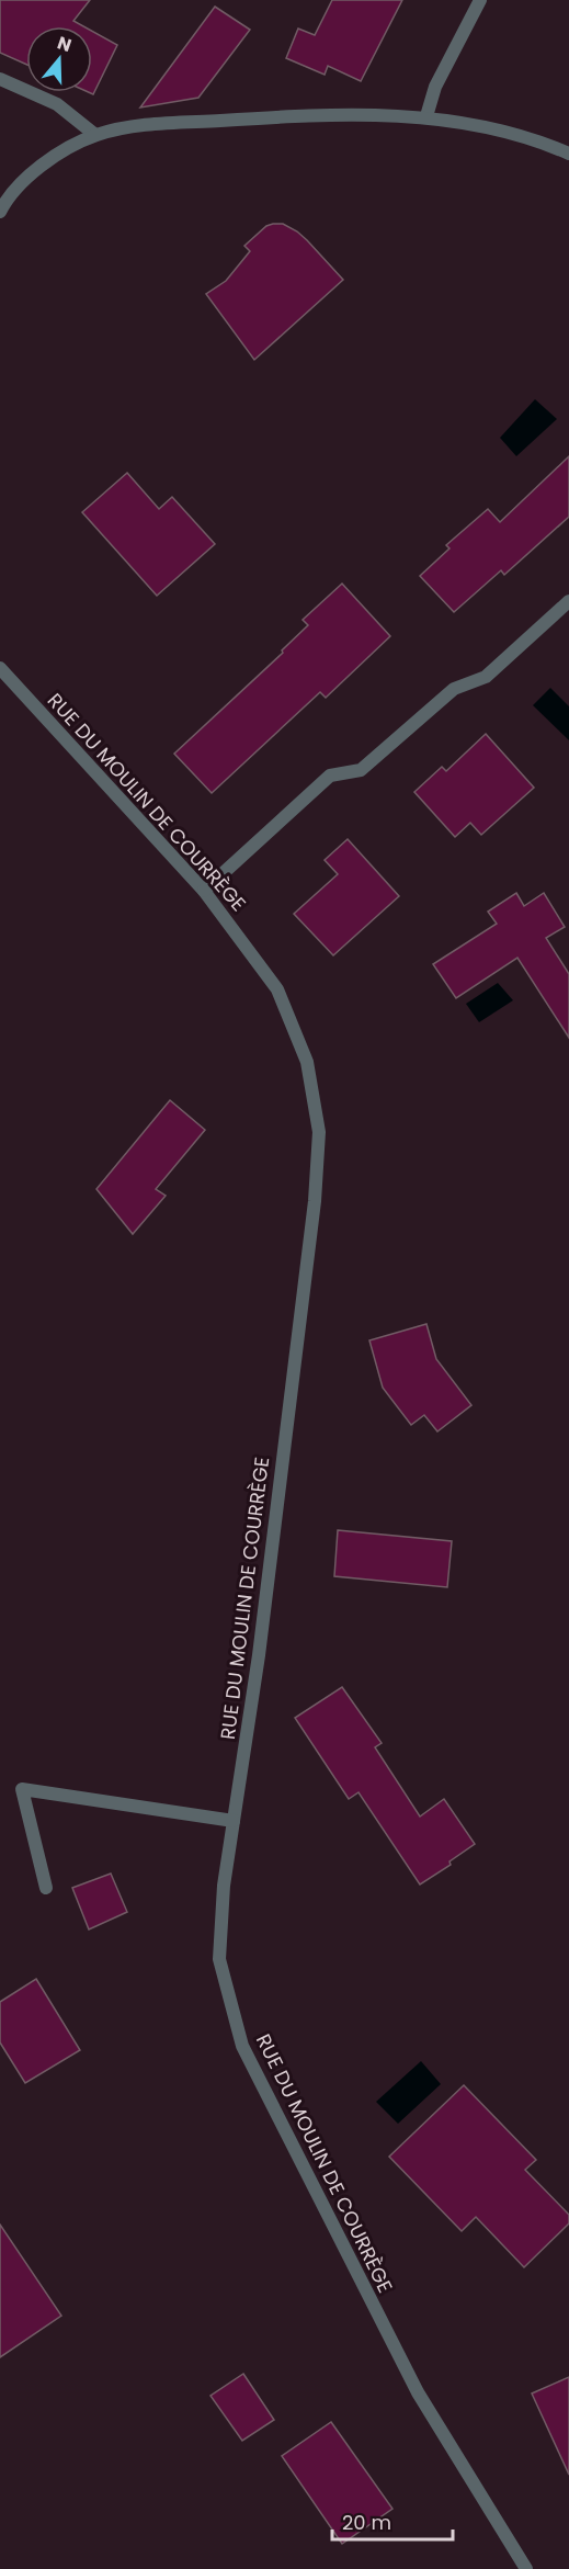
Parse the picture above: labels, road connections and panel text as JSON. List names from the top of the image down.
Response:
{
  "streets": {
    "street": ["RUE DU MOULIN DE COURRÈGE"]
  },
  "scale_bar": "20 m",
  "north": "top"
}
